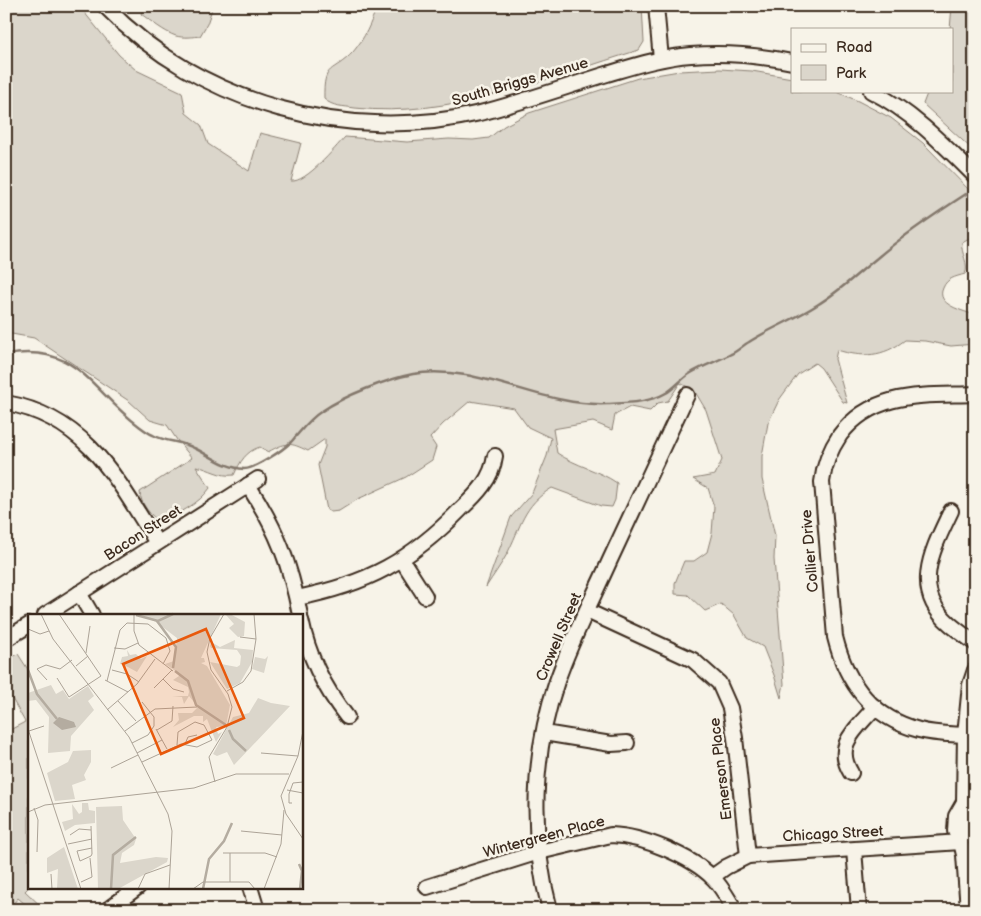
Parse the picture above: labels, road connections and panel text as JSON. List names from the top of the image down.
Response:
{
  "streets": {
    "street": [
      "South Briggs Avenue",
      "Bacon Street",
      "Collier Drive",
      "Crowell Street",
      "Emerson Place",
      "Chicago Street",
      "Wintergreen Place"
    ]
  },
  "crossings": [
    ["Crowell Street", "Emerson Place"],
    ["Crowell Street", "Wintergreen Place"],
    ["Emerson Place", "Chicago Street"],
    ["Chicago Street", "Wintergreen Place"]
  ],
  "legend": ["Road", "Park"]
}
